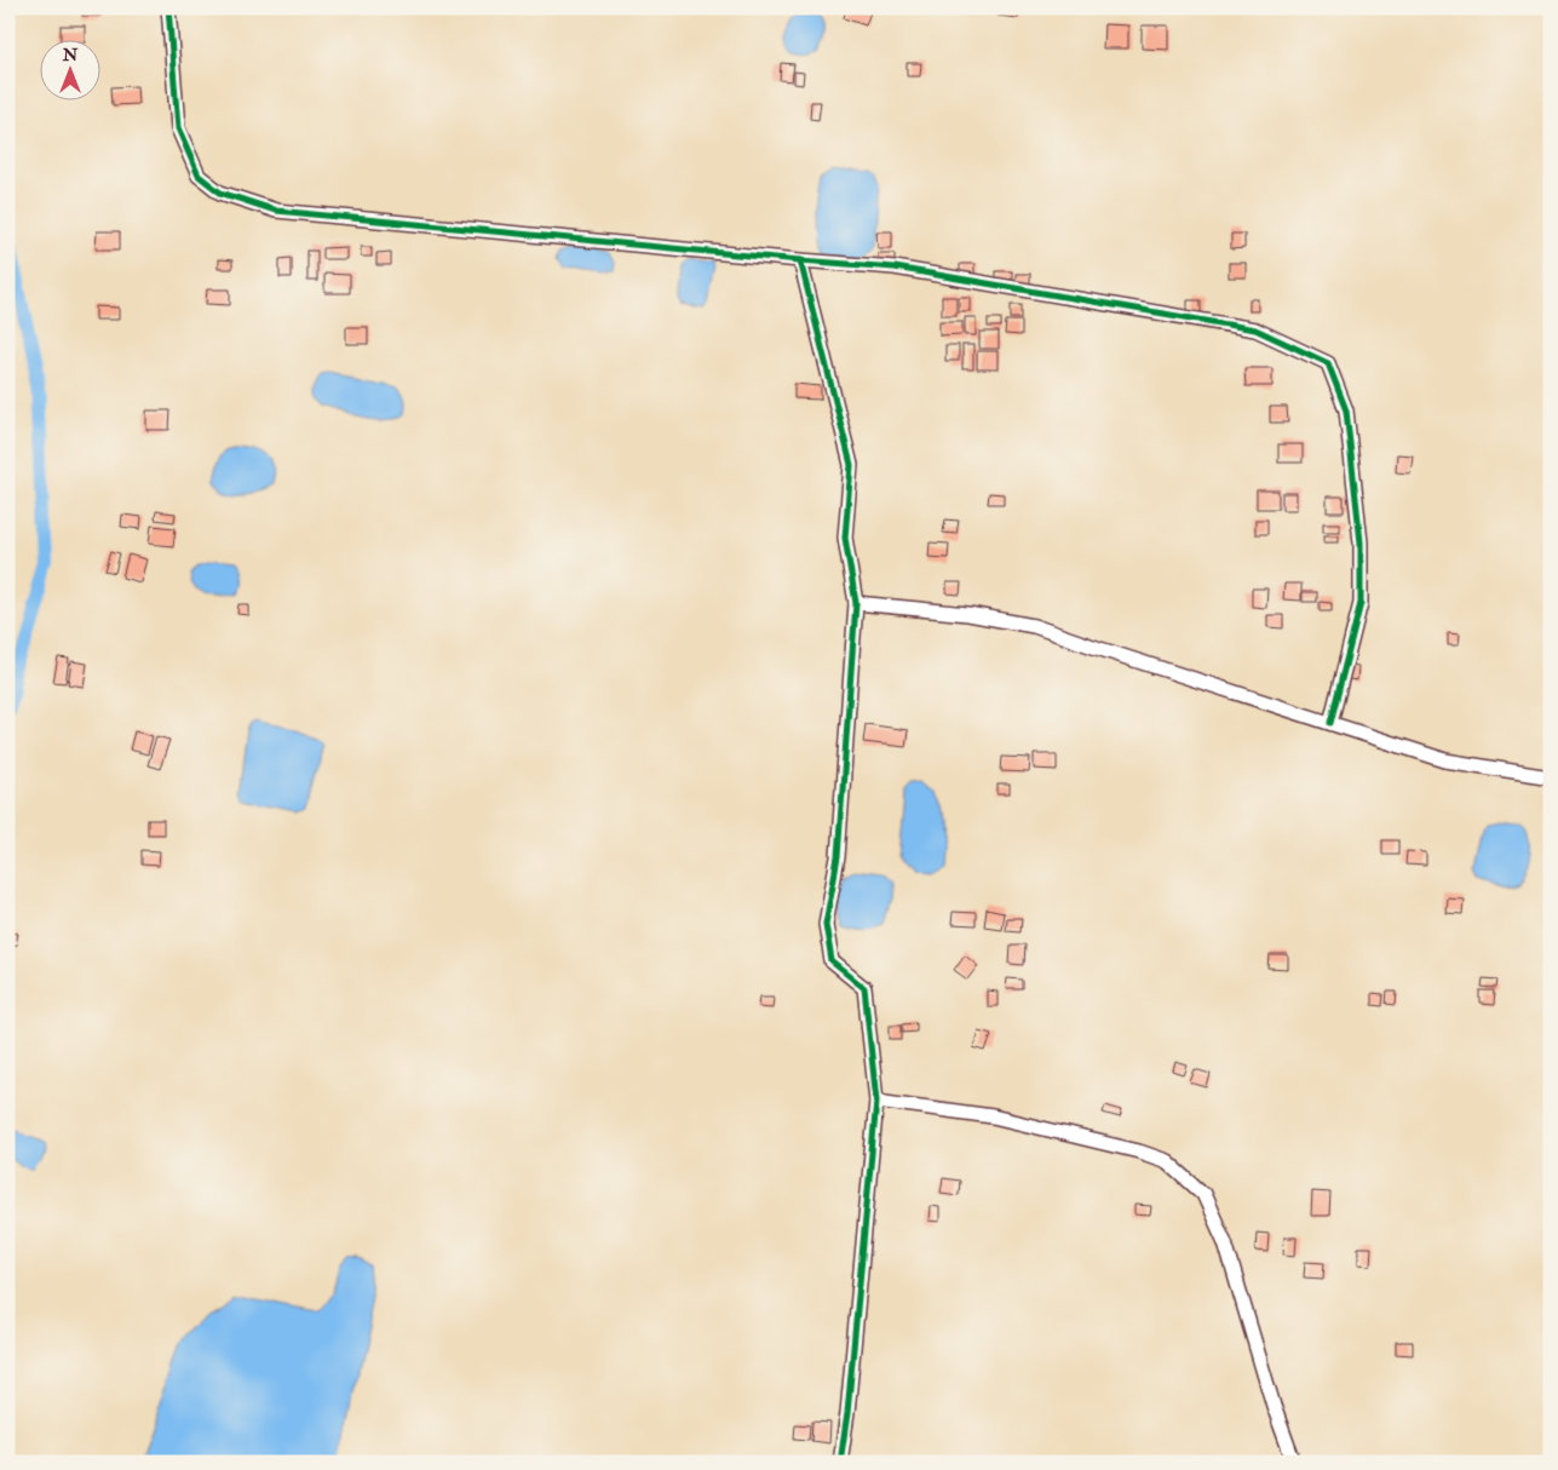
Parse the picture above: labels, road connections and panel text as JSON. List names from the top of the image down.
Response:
{
  "north": "top"
}
